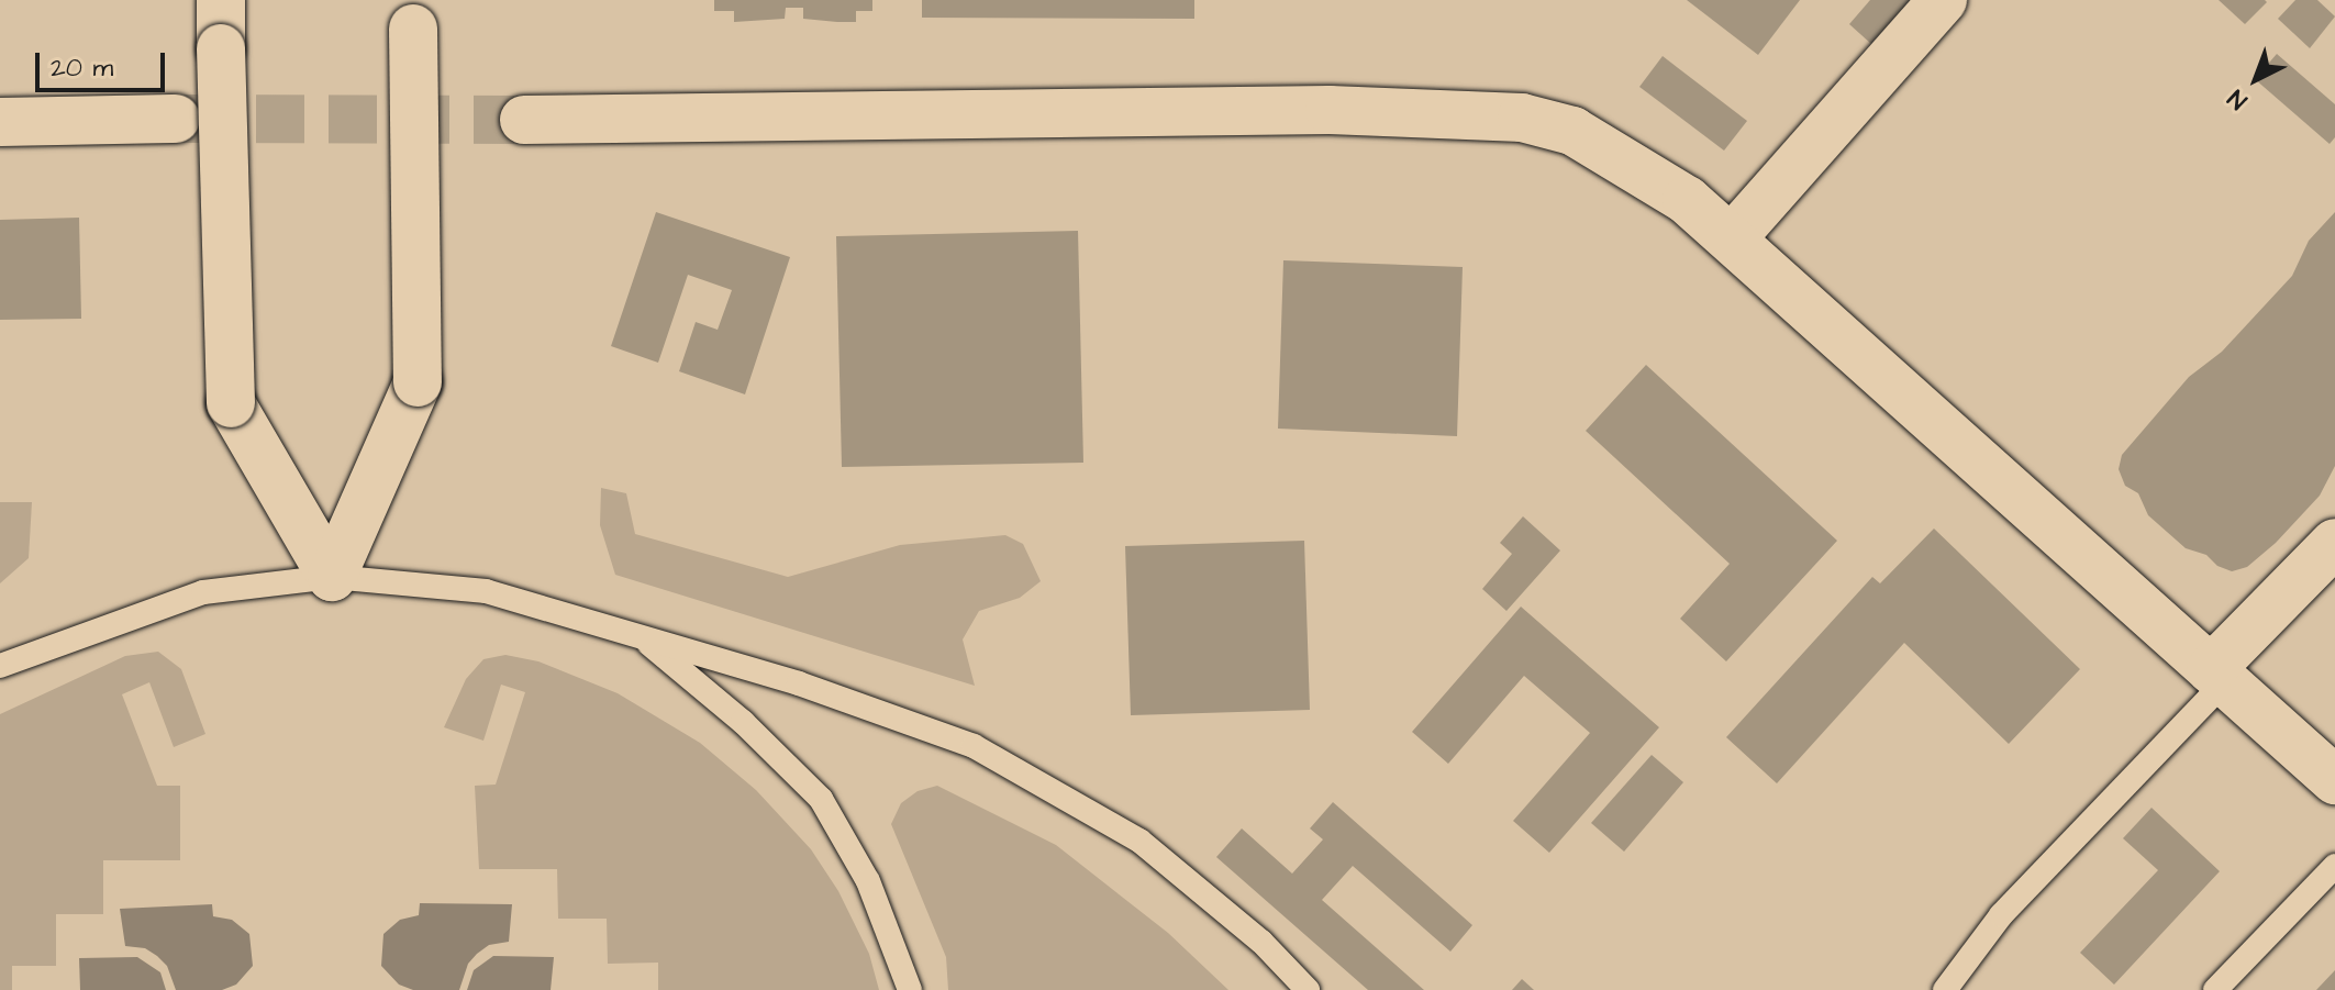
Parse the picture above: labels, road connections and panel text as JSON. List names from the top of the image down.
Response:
{
  "scale_bar": "20 m",
  "north": "bottom left"
}
